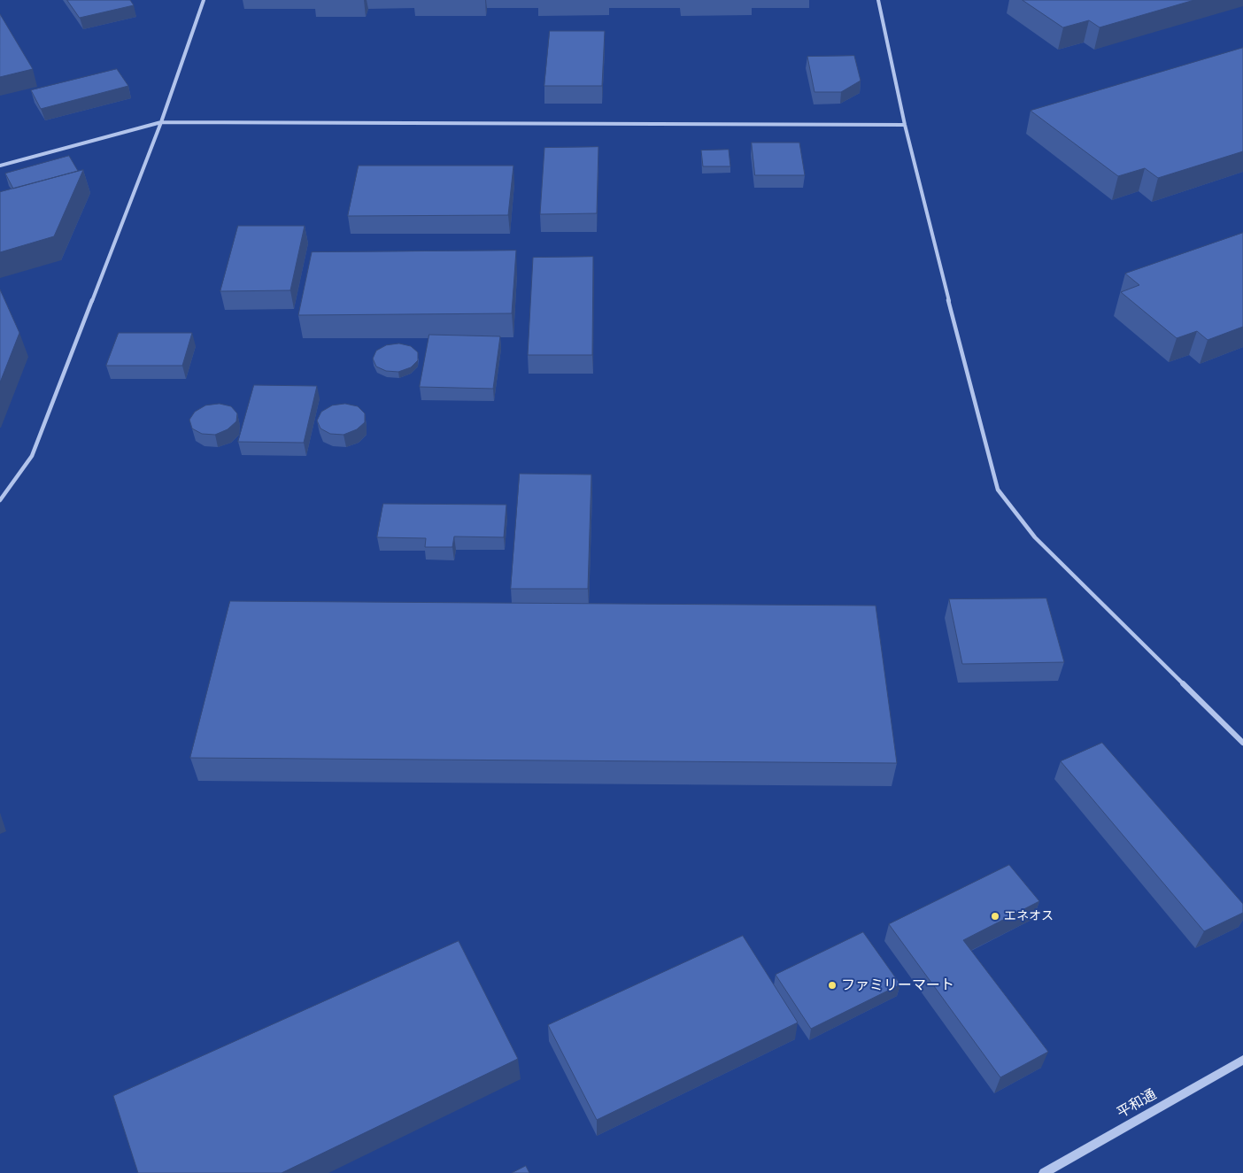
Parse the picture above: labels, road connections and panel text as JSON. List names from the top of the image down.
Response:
{
  "streets": {
    "street": ["平和通"]
  },
  "places": ["エネオス", "ファミリーマート"]
}
